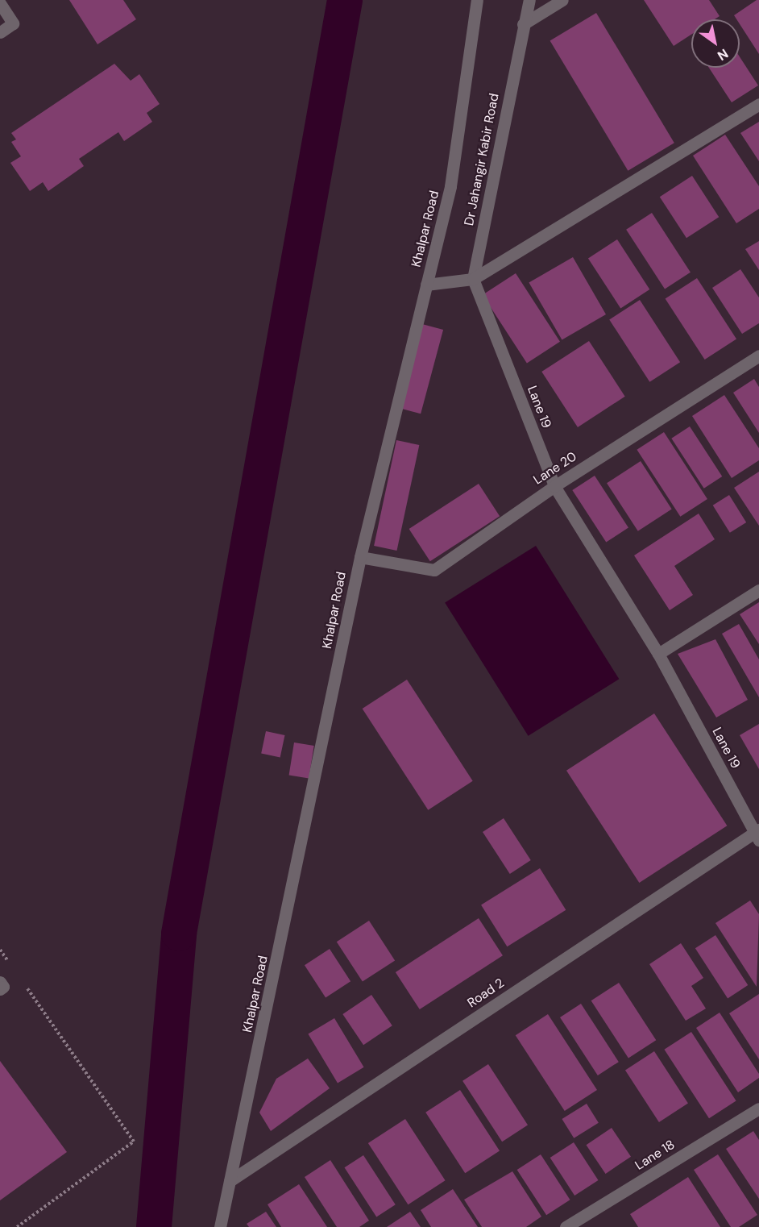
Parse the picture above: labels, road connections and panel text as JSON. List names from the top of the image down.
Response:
{
  "streets": {
    "street": [
      "Dr Jahangir Kabir Road",
      "Khalpar Road",
      "Lane 19",
      "Lane 20",
      "Road 2",
      "Lane 18"
    ]
  },
  "crossings": [
    ["Dr Jahangir Kabir Road", "Lane 19"],
    ["Khalpar Road", "Lane 20"],
    ["Khalpar Road", "Road 2"],
    ["Lane 19", "Lane 20"],
    ["Lane 19", "Road 2"]
  ],
  "north": "bottom right"
}
